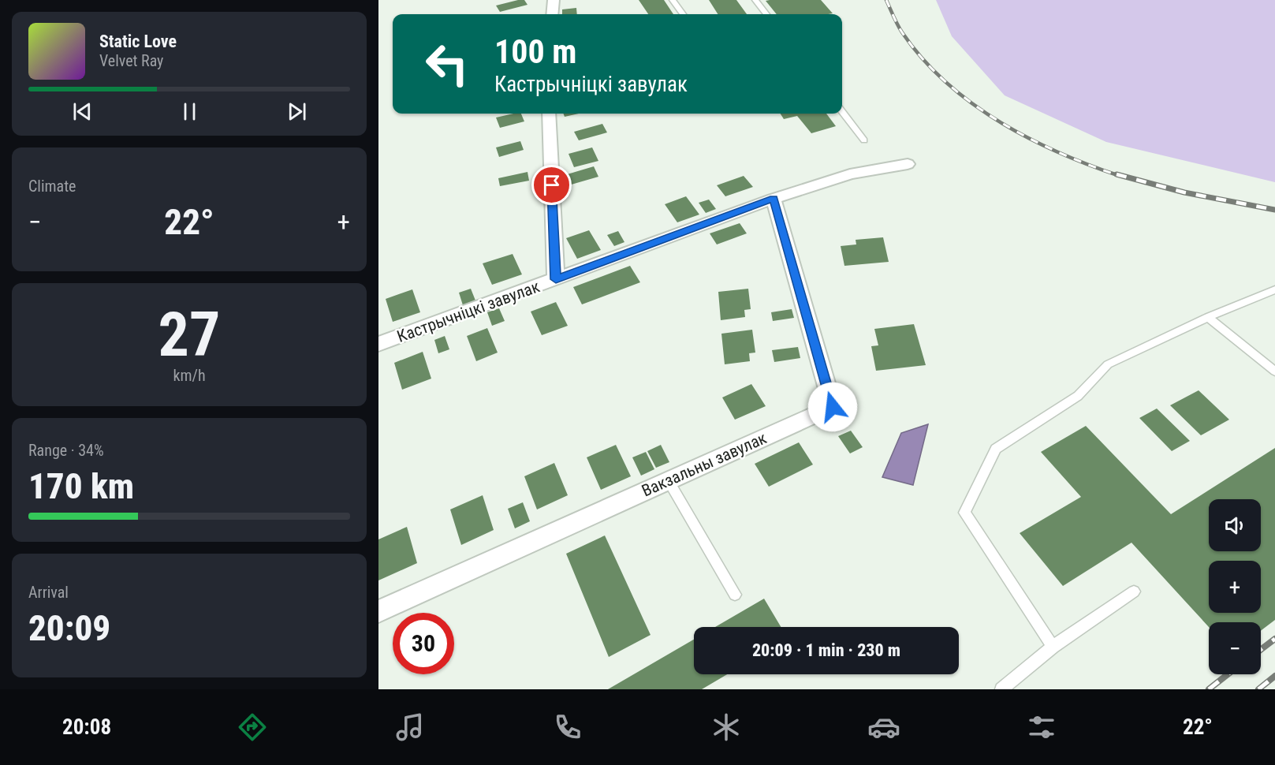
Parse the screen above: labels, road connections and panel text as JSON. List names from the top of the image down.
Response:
{
  "streets": {
    "street": ["Кастрычніцкі завулак", "Вакзальны завулак"]
  },
  "crossings": [
    ["Кастрычніцкі завулак", "Вакзальны завулак"]
  ],
  "page": {
    "turn": ["100 m", "Кастрычніцкі завулак"],
    "song": ["Static Love", "Velvet Ray"],
    "tile": [
      "Climate",
      ["27", "km/h"],
      ["Range · 34%", "170 km"],
      ["Arrival", "20:09"]
    ],
    "heat": ["−", "22°", "+"],
    "map_buttons": ["+", "−"],
    "limit": "30",
    "trip": "20:09 · 1 min · 230 m",
    "tabs": ["20:08", "22°"]
  }
}
